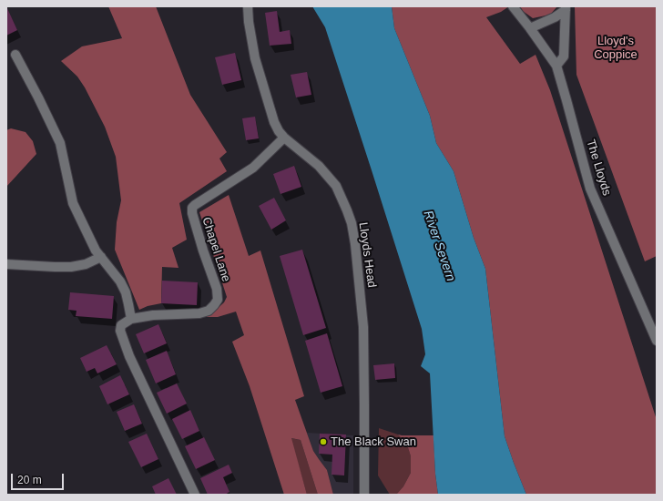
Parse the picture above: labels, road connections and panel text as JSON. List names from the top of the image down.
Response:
{
  "streets": {
    "street": ["The Lloyds", "Chapel Lane", "Lloyds Head"]
  },
  "crossings": [
    ["Chapel Lane", "Lloyds Head"]
  ],
  "water": ["River Severn"],
  "parks": ["Lloyd's Coppice"],
  "places": ["The Black Swan"],
  "scale_bar": "20 m"
}
